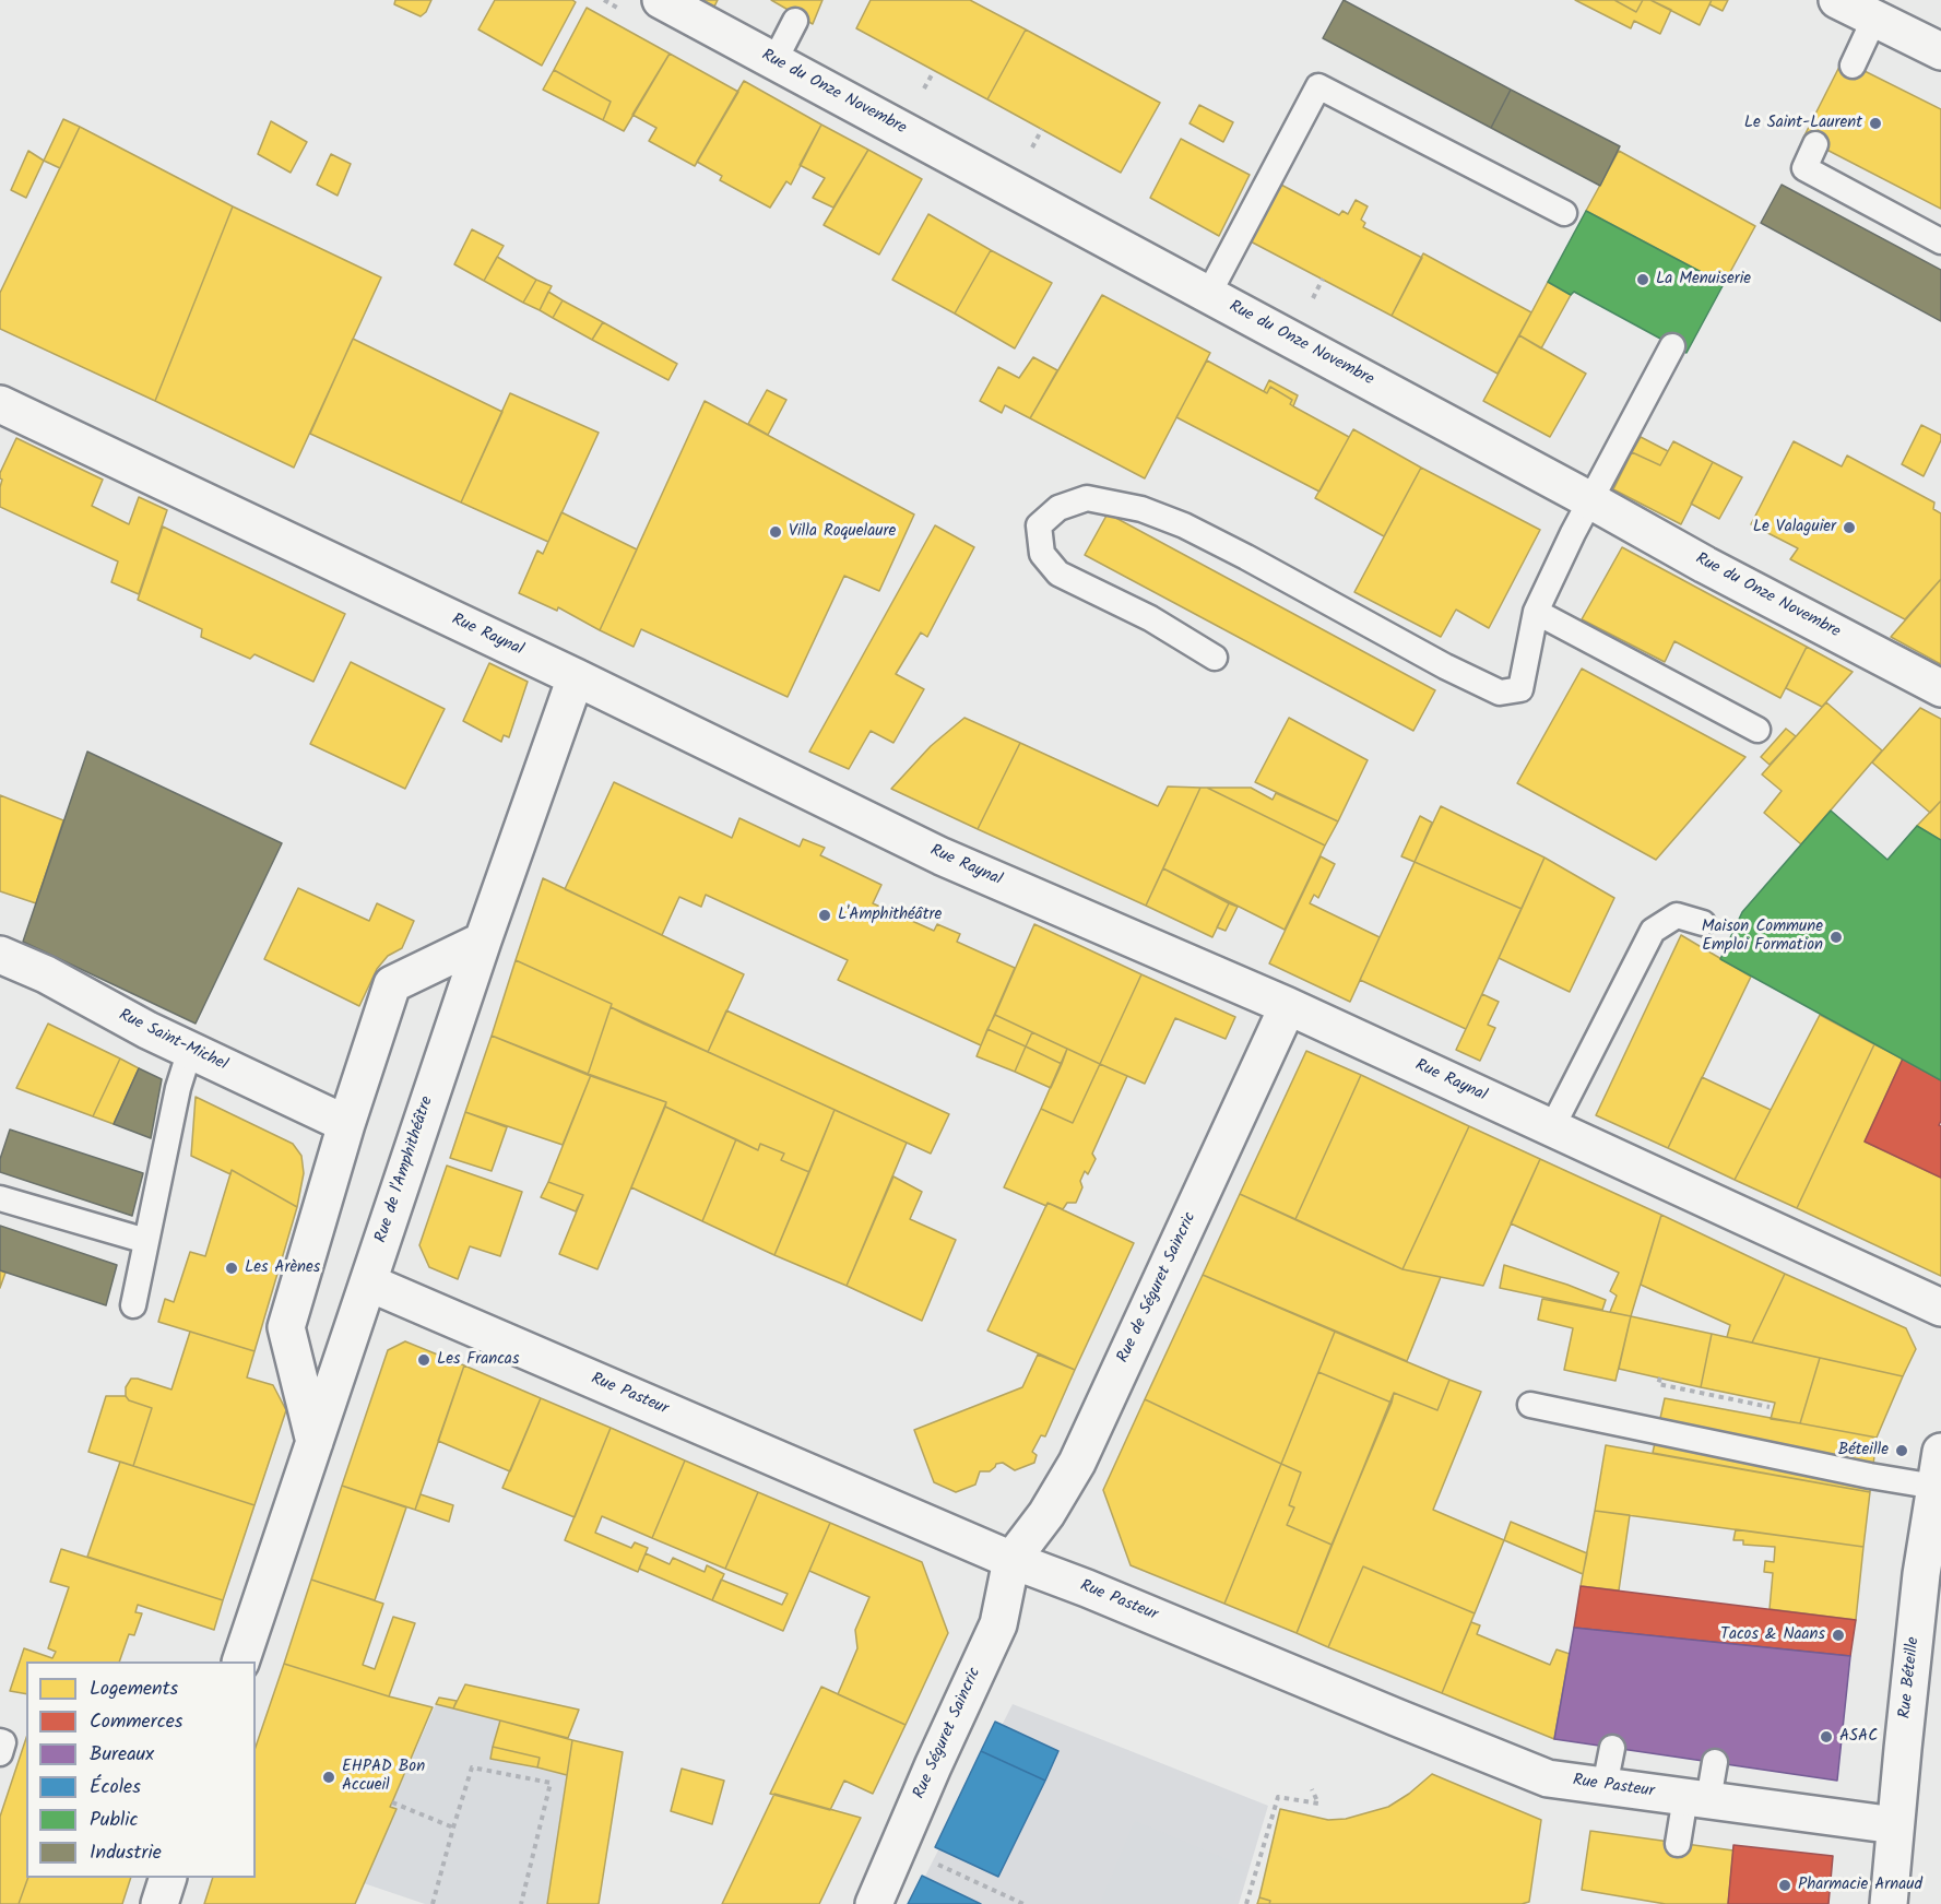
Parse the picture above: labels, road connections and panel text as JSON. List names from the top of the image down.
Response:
{
  "streets": {
    "street": [
      "Rue du Onze Novembre",
      "Rue Raynal",
      "Rue Saint-Michel",
      "Rue de l'Amphithéâtre",
      "Rue de Séguret Saincric",
      "Rue Pasteur",
      "Rue Béteille",
      "Rue Séguret Saincric"
    ]
  },
  "crossings": [
    ["Rue Raynal", "Rue de l'Amphithéâtre"],
    ["Rue Raynal", "Rue de Séguret Saincric"],
    ["Rue de l'Amphithéâtre", "Rue Pasteur"],
    ["Rue de Séguret Saincric", "Rue Pasteur"],
    ["Rue de Séguret Saincric", "Rue Séguret Saincric"],
    ["Rue Pasteur", "Rue Béteille"],
    ["Rue Pasteur", "Rue Séguret Saincric"]
  ],
  "places": [
    "Le Saint-Laurent",
    "La Menuiserie",
    "Le Valaguier",
    "Villa Roquelaure",
    "L'Amphithéâtre",
    "Maison Commune Emploi Formation",
    "Les Arènes",
    "Les Francas",
    "Béteille",
    "Tacos & Naans",
    "ASAC",
    "EHPAD Bon Accueil",
    "Pharmacie Arnaud"
  ],
  "legend": [
    "Logements",
    "Commerces",
    "Bureaux",
    "Écoles",
    "Public",
    "Industrie"
  ]
}
